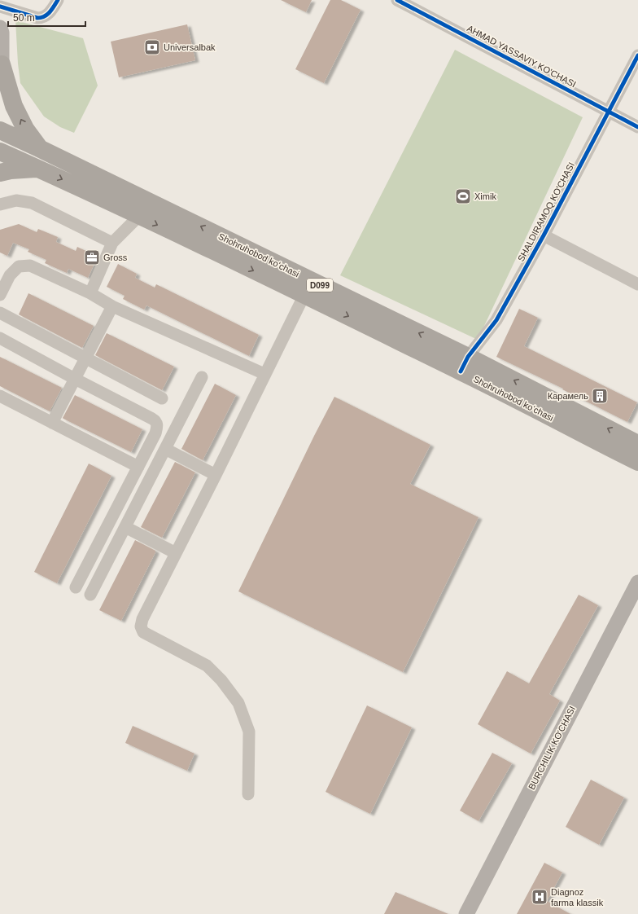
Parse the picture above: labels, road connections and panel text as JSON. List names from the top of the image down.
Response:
{
  "streets": {
    "highway": ["Shohruhobod koʻchasi", "D099"],
    "main road": ["BURCHILIK KO'CHASI"],
    "street": ["AHMAD YASSAVIY KO'CHASI", "SHALDIRAMOQ KO'CHASI"]
  },
  "crossings": [
    ["AHMAD YASSAVIY KO'CHASI", "SHALDIRAMOQ KO'CHASI"],
    ["SHALDIRAMOQ KO'CHASI", "Shohruhobod koʻchasi"]
  ],
  "places": {
    "bank": ["Universalbak"],
    "sports": ["Ximik"],
    "office": ["Gross"],
    "building": ["Карамель"],
    "hospital": ["Diagnoz farma klassik"]
  },
  "scale_bar": "50 m"
}
